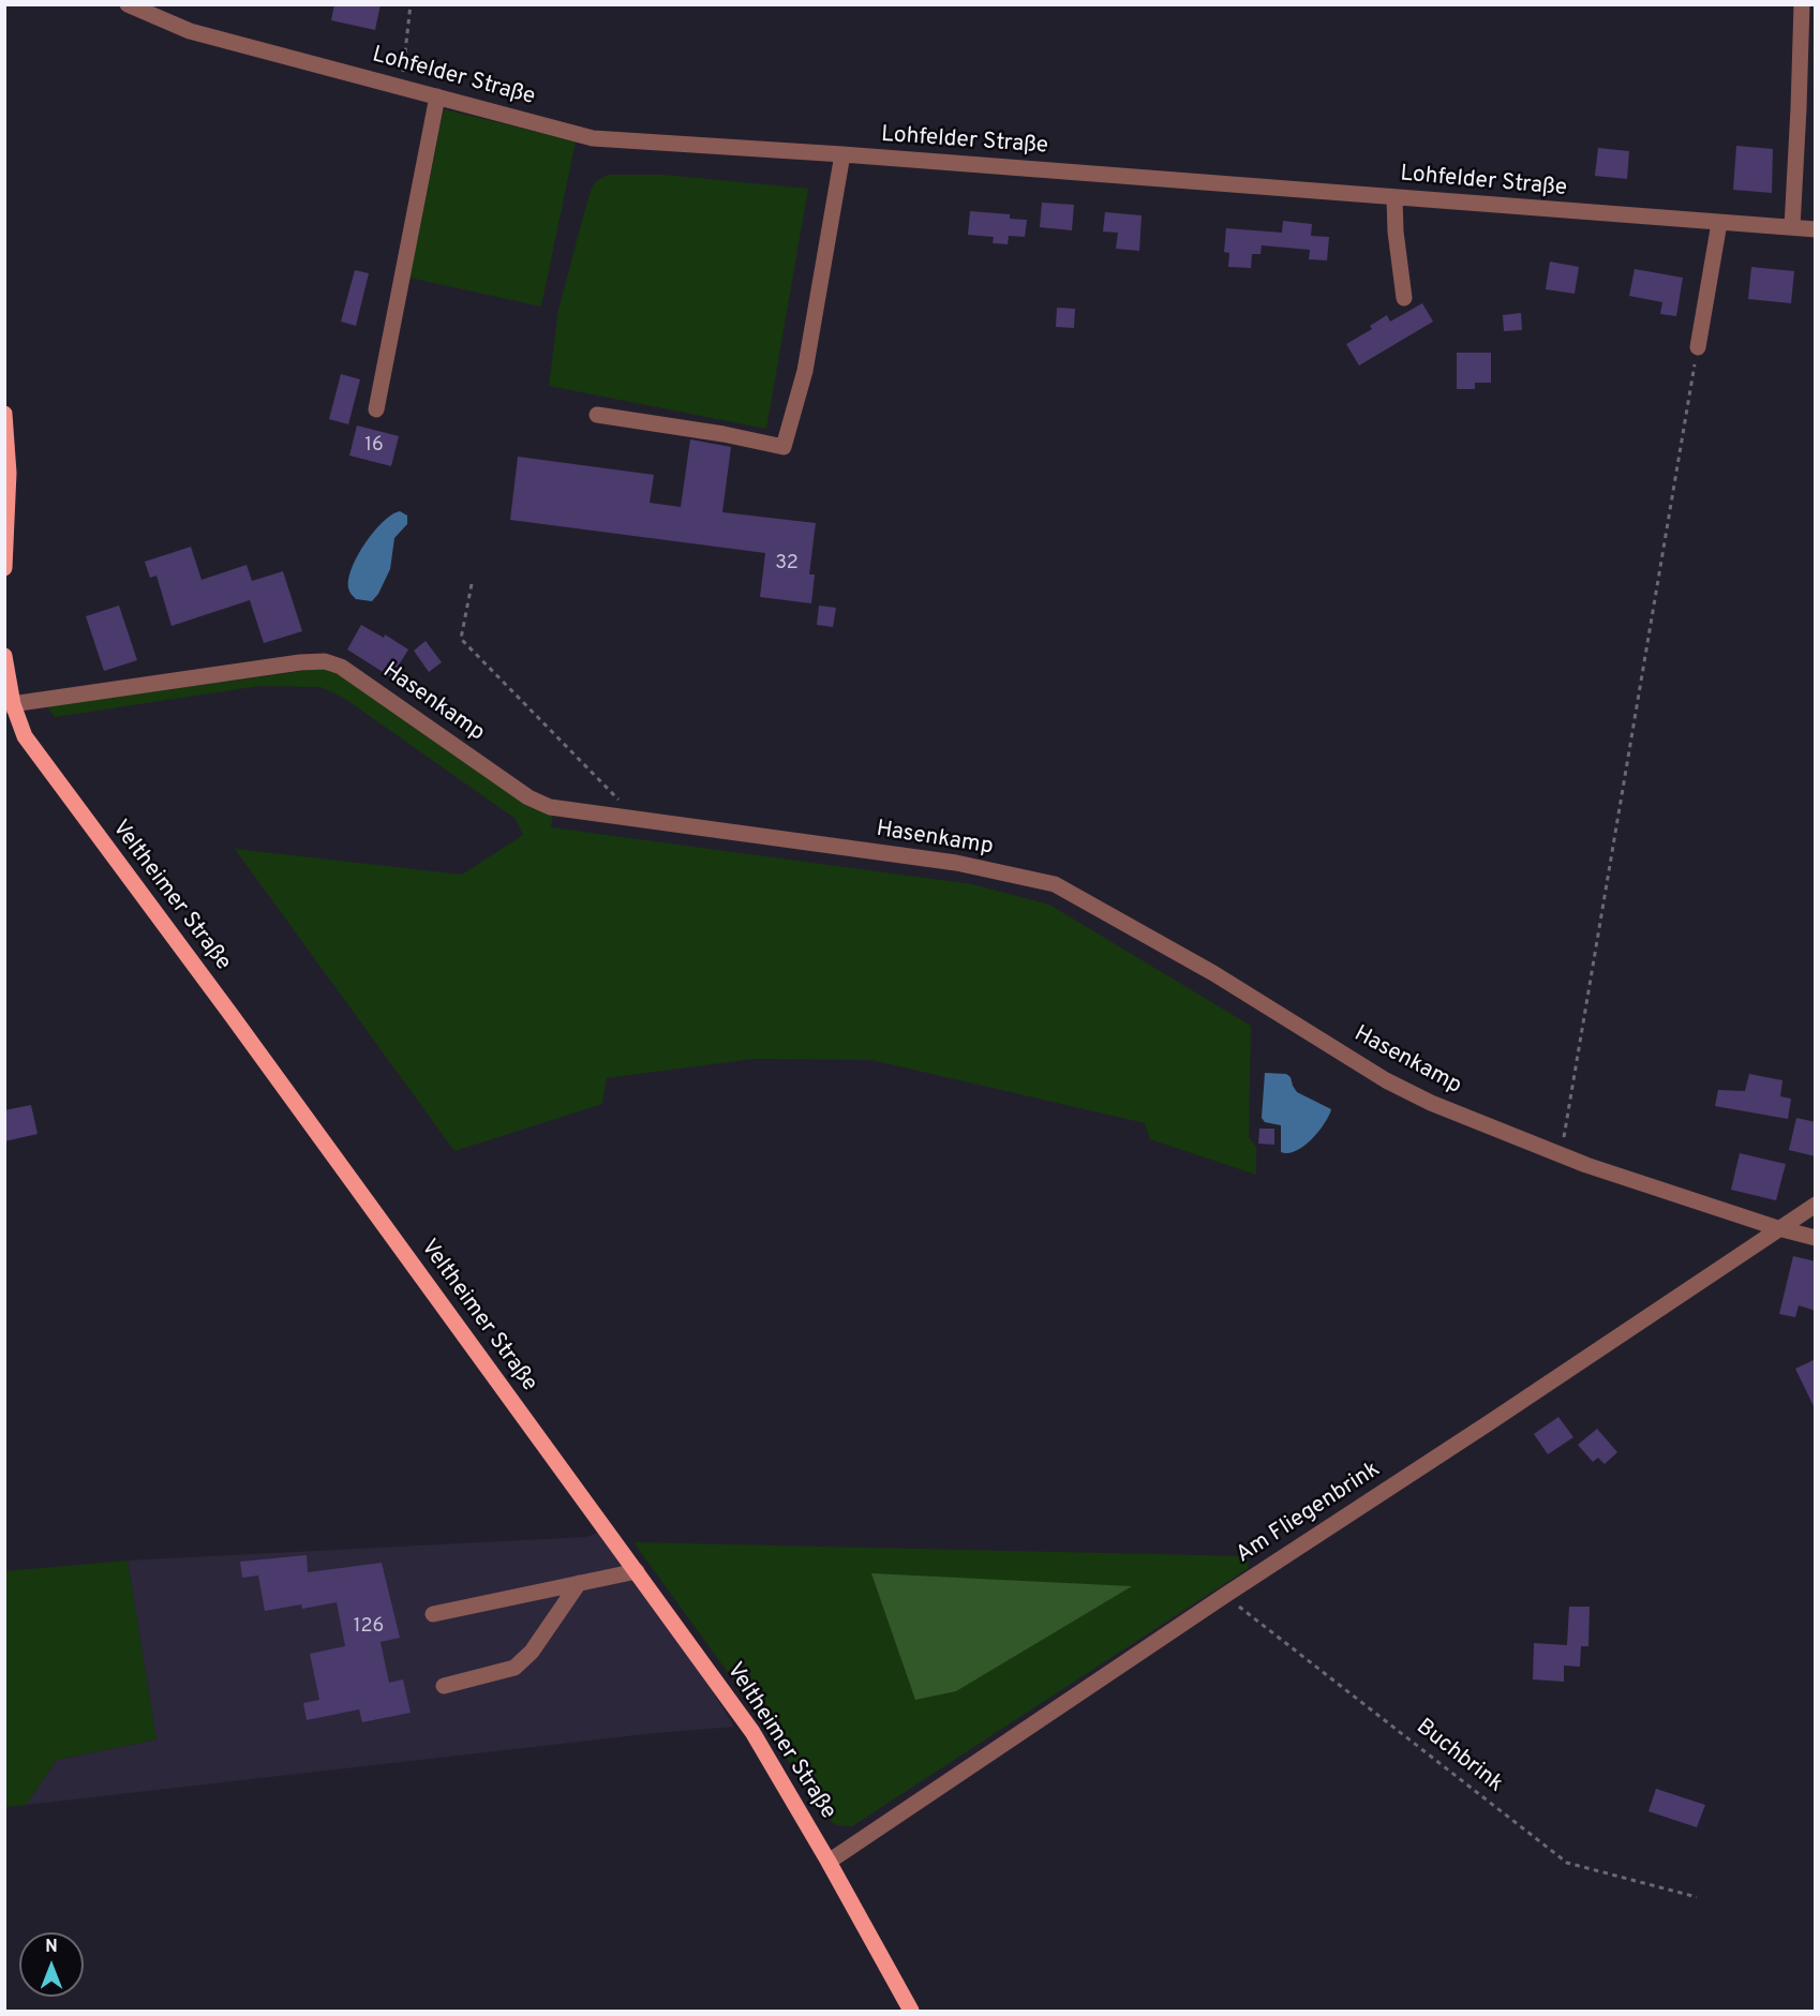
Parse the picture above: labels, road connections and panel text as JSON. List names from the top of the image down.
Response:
{
  "streets": {
    "main road": ["Veltheimer Straße"],
    "street": ["Lohfelder Straße", "Hasenkamp", "Am Fliegenbrink"],
    "path": ["Buchbrink"]
  },
  "crossings": [
    ["Hasenkamp", "Veltheimer Straße"],
    ["Hasenkamp", "Am Fliegenbrink"],
    ["Veltheimer Straße", "Am Fliegenbrink"],
    ["Am Fliegenbrink", "Buchbrink"]
  ],
  "house_numbers": ["16", "32", "126"],
  "north": "top"
}
